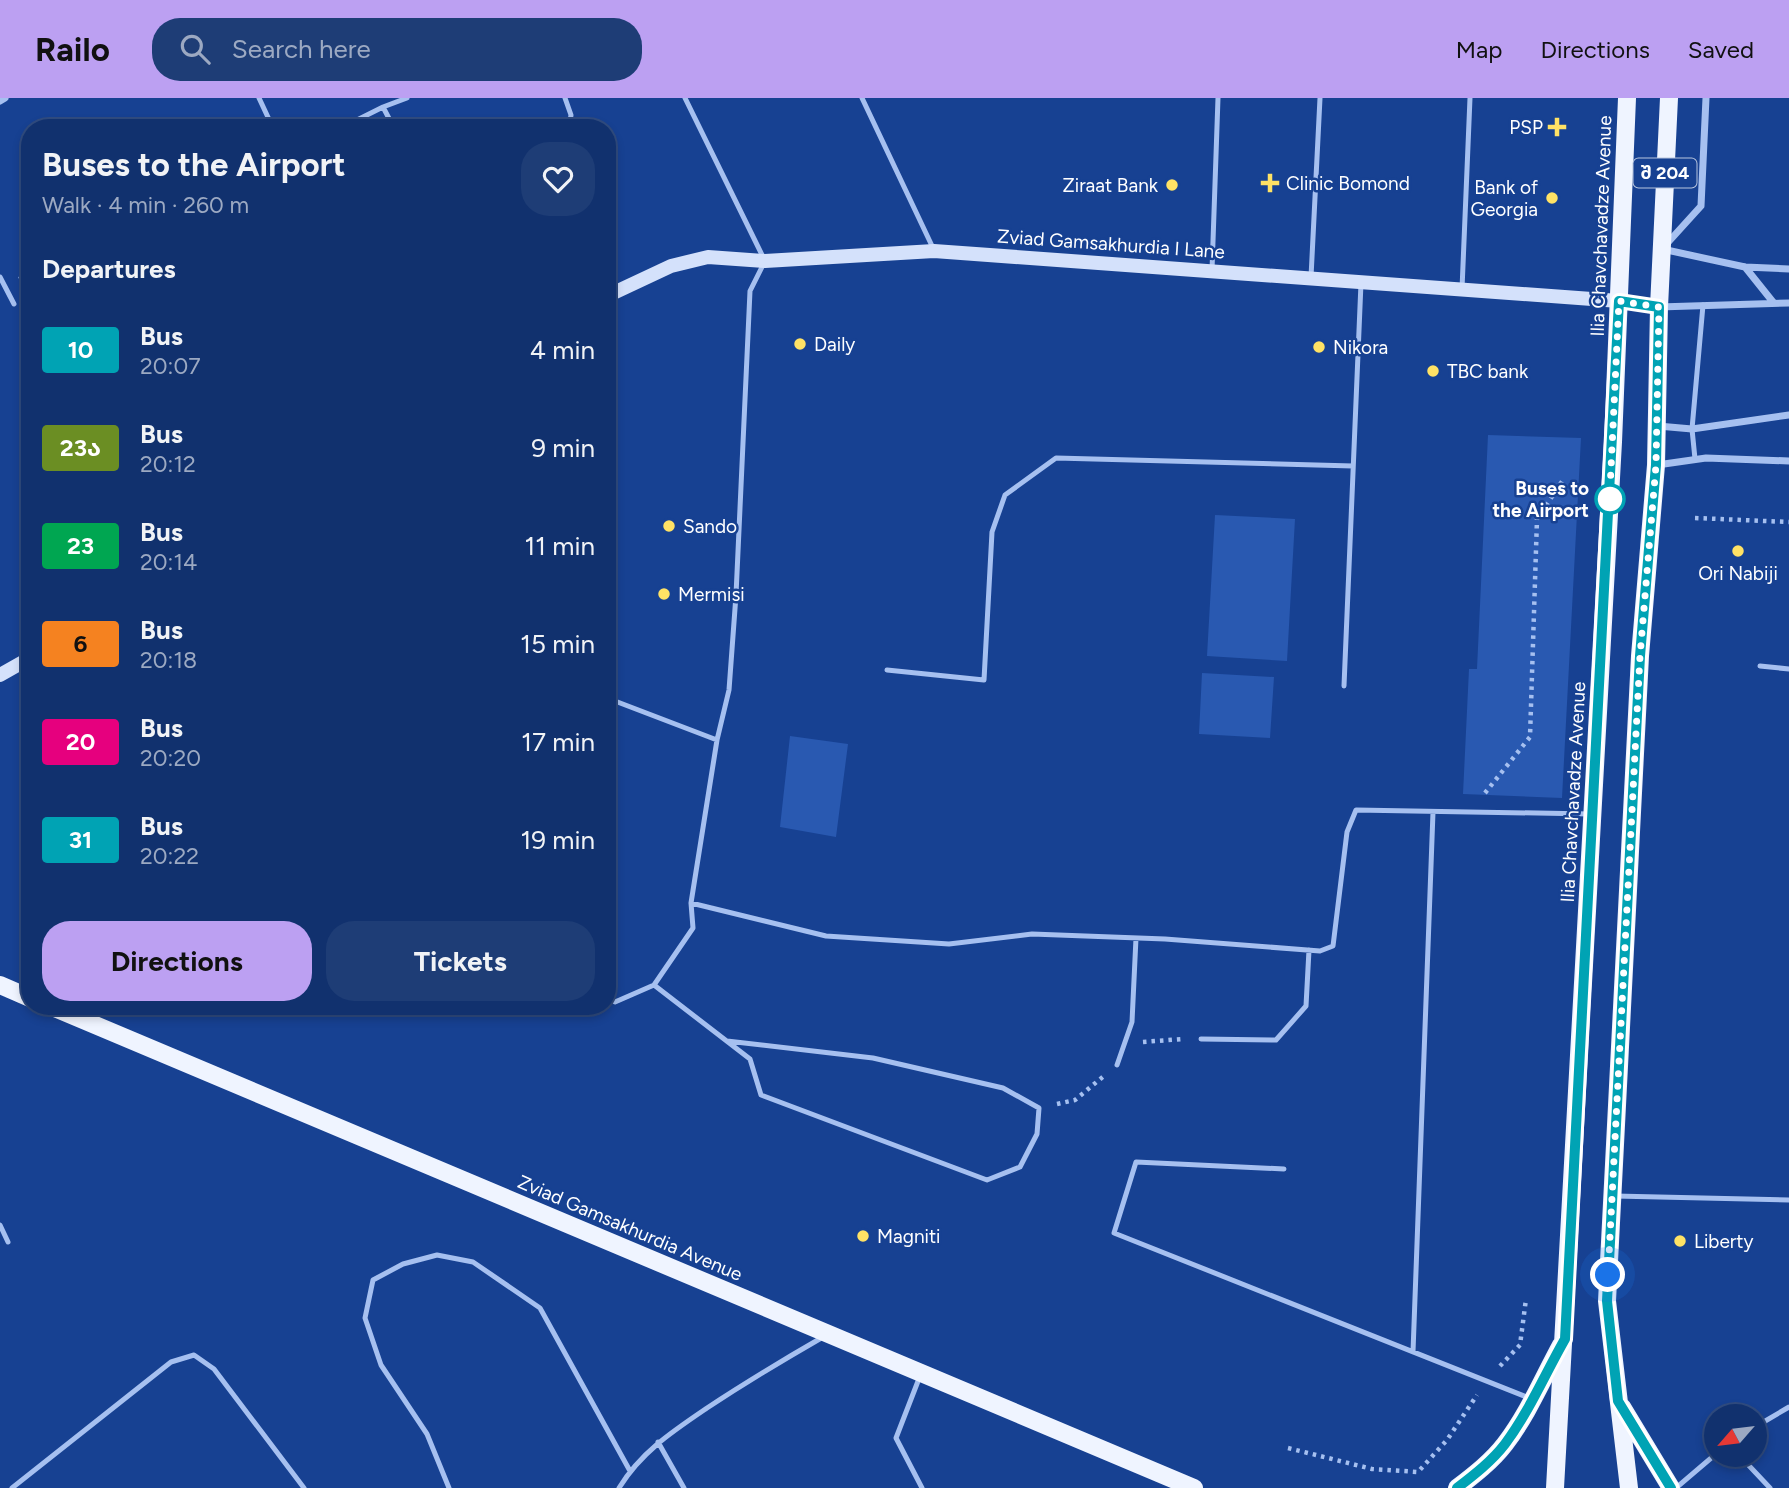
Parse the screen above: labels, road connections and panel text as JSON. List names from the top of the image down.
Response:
{
  "streets": {
    "main road": ["შ 204", "Ilia Chavchavadze Avenue", "Zviad Gamsakhurdia Avenue"],
    "street": ["Zviad Gamsakhurdia I Lane"]
  },
  "crossings": [
    ["Ilia Chavchavadze Avenue", "Zviad Gamsakhurdia I Lane"]
  ],
  "places": {
    "health": ["PSP", "Clinic Bomond"],
    "other": [
      "Ziraat Bank",
      "Bank of Georgia",
      "Daily",
      "Nikora",
      "TBC bank",
      "Buses to the Airport",
      "Sando",
      "Ori Nabiji",
      "Mermisi",
      "Magniti",
      "Liberty"
    ]
  },
  "lines": ["bus line 10"],
  "north": "bottom left",
  "page": {
    "header": "Railo",
    "search": "Search here",
    "nav": ["Map", "Directions", "Saved"],
    "heading": [
      ["Buses to the Airport", "Walk · 4 min · 260 m"],
      "Departures"
    ],
    "list": [
      {
        "mark": "10",
        "name": "Bus",
        "note": "20:07",
        "value": "4 min"
      },
      {
        "mark": "23ა",
        "name": "Bus",
        "note": "20:12",
        "value": "9 min"
      },
      {
        "mark": "23",
        "name": "Bus",
        "note": "20:14",
        "value": "11 min"
      },
      {
        "mark": "6",
        "name": "Bus",
        "note": "20:18",
        "value": "15 min"
      },
      {
        "mark": "20",
        "name": "Bus",
        "note": "20:20",
        "value": "17 min"
      },
      {
        "mark": "31",
        "name": "Bus",
        "note": "20:22",
        "value": "19 min"
      }
    ],
    "buttons": ["Directions", "Tickets"]
  }
}
